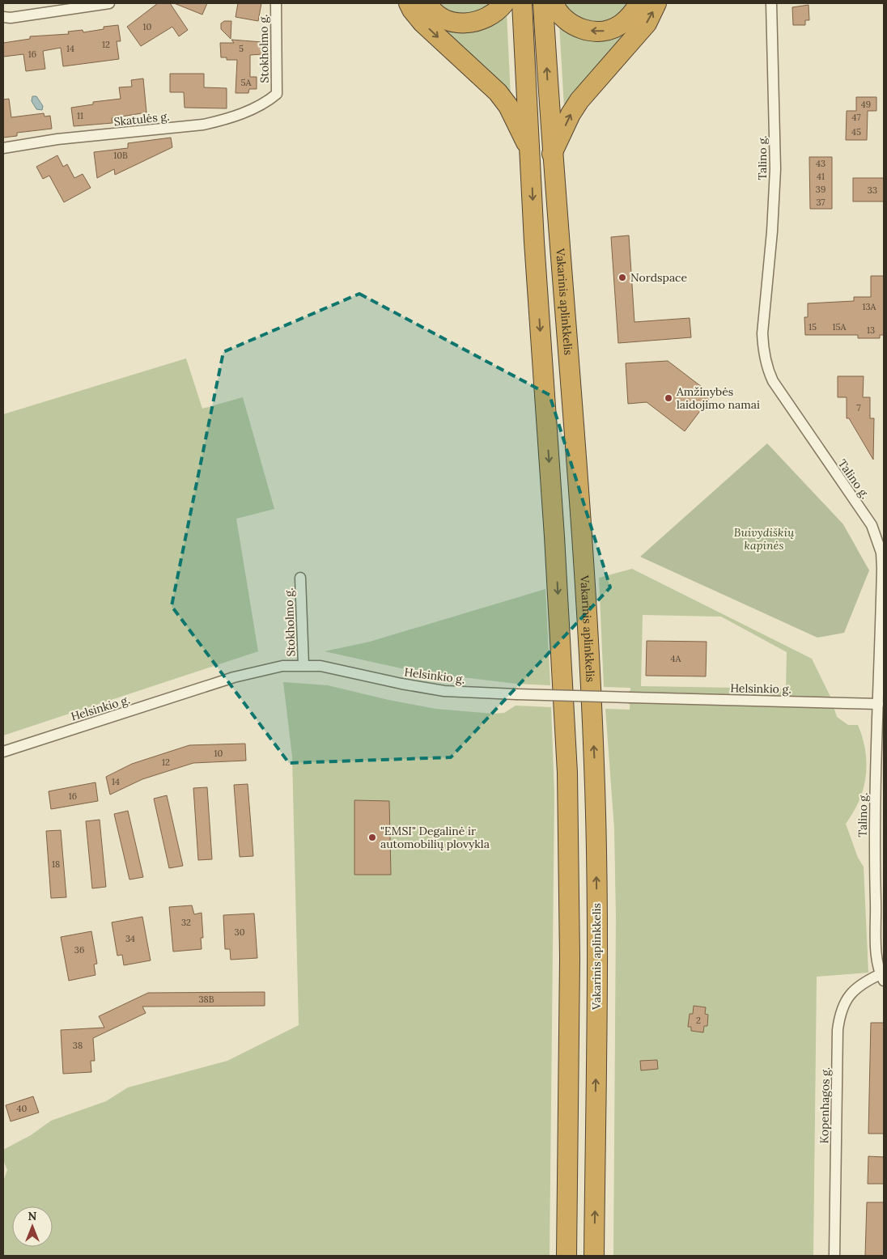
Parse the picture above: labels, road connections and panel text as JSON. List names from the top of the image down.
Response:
{
  "streets": {
    "highway": ["Vakarinis aplinkkelis"],
    "street": [
      "Stokholmo g.",
      "Skatulės g.",
      "Talino g.",
      "Helsinkio g.",
      "Kopenhagos g."
    ]
  },
  "crossings": [
    ["Stokholmo g.", "Skatulės g."],
    ["Stokholmo g.", "Helsinkio g."],
    ["Talino g.", "Helsinkio g."],
    ["Talino g.", "Kopenhagos g."]
  ],
  "parks": ["Buivydiškių kapinės"],
  "places": ["Nordspace", "Amžinybės laidojimo namai", "\"EMSI\" Degalinė ir automobilių plovykla"],
  "house_numbers": [
    "10",
    "12",
    "14",
    "5",
    "16",
    "5A",
    "49",
    "11",
    "47",
    "45",
    "10B",
    "43",
    "41",
    "39",
    "33",
    "37",
    "13A",
    "15",
    "15A",
    "13",
    "7",
    "4A",
    "10",
    "12",
    "14",
    "16",
    "18",
    "32",
    "30",
    "34",
    "36",
    "38B",
    "2",
    "38",
    "40"
  ],
  "north": "top"
}
